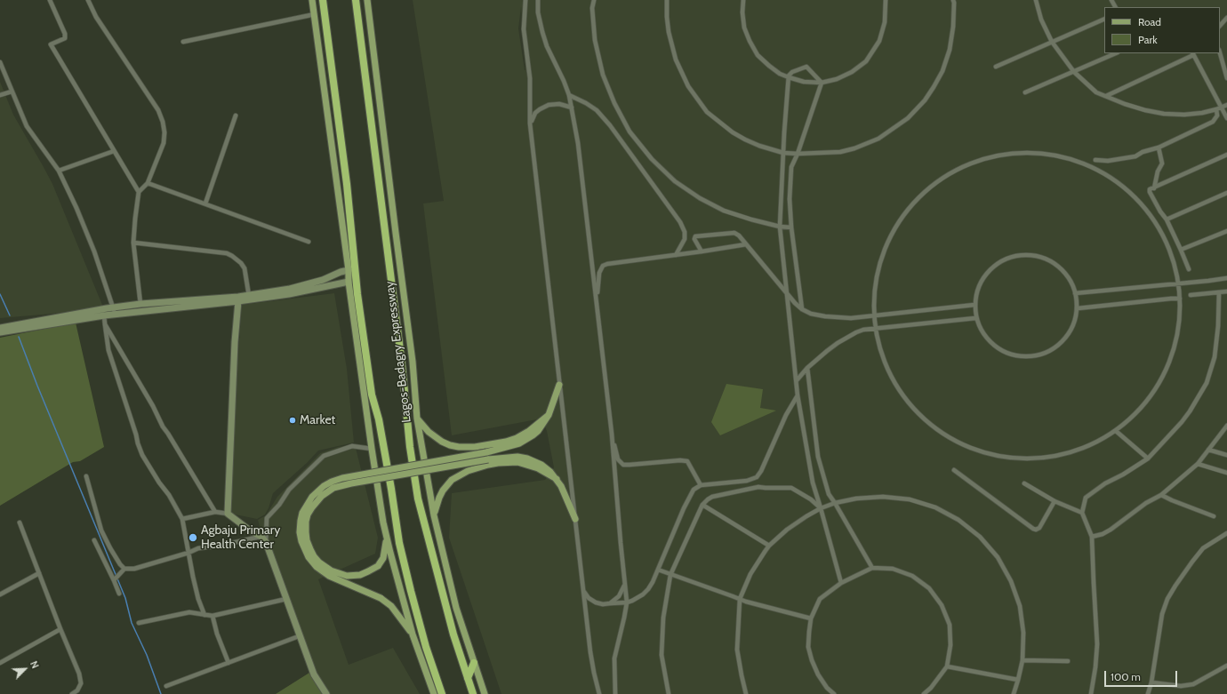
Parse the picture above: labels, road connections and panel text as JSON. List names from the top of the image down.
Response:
{
  "streets": {
    "highway": ["Lagos-Badagry Expressway"]
  },
  "places": ["Market", "Agbaju Primary Health Center"],
  "legend": ["Road", "Park"],
  "scale_bar": "100 m",
  "north": "top right"
}
